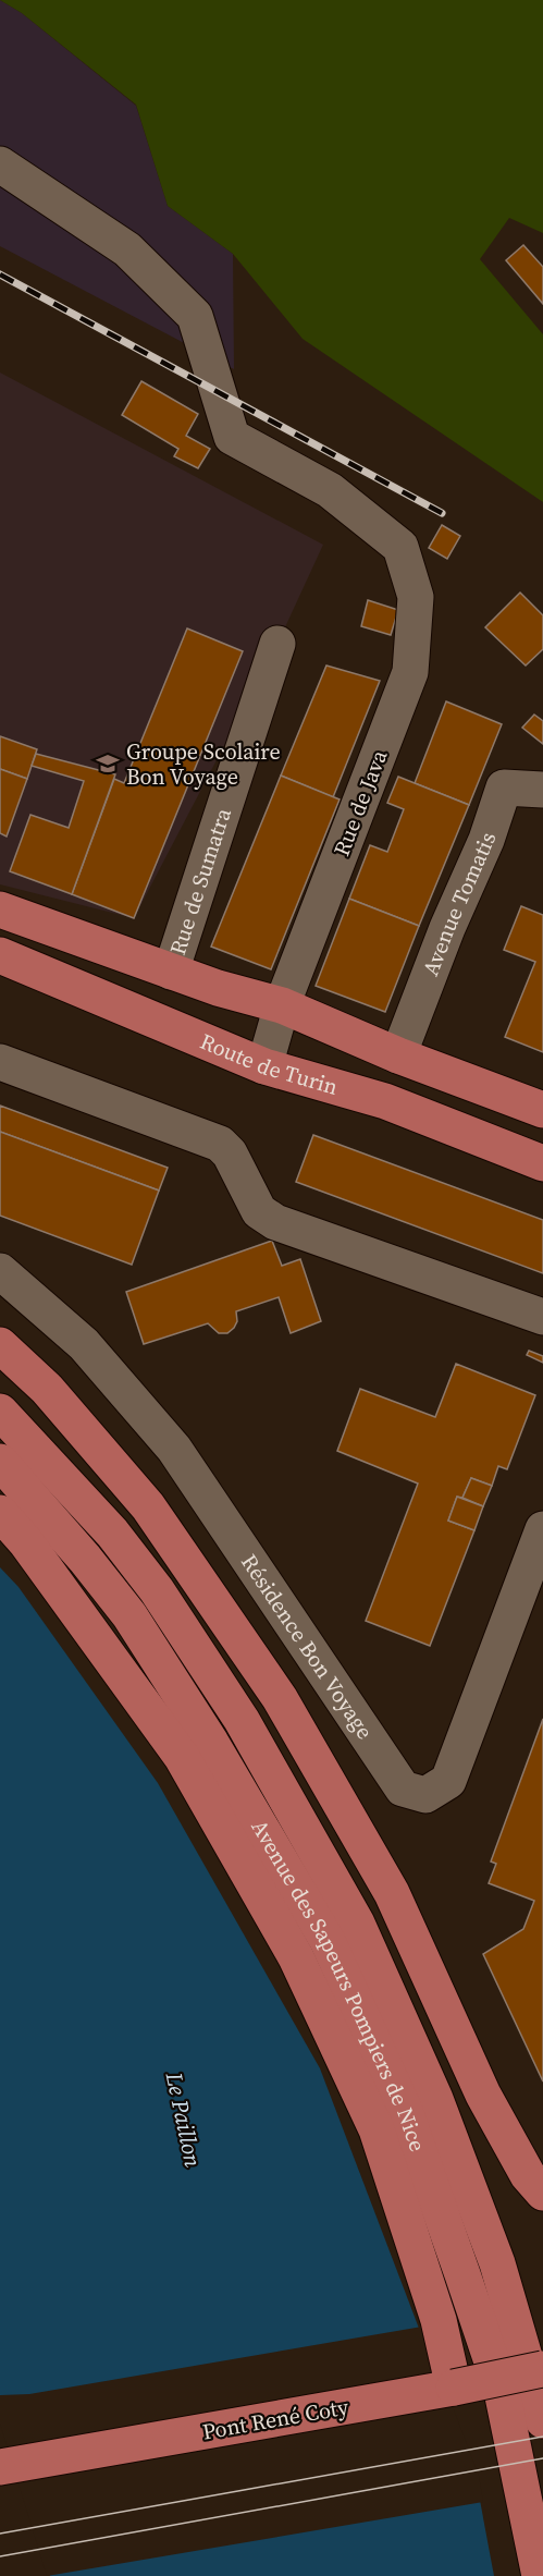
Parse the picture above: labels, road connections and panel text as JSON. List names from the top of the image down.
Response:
{
  "streets": {
    "main road": ["Route de Turin", "Avenue des Sapeurs Pompiers de Nice", "Pont René Coty"],
    "street": [
      "Rue de Java",
      "Rue de Sumatra",
      "Avenue Tomatis",
      "Résidence Bon Voyage"
    ]
  },
  "crossings": [
    ["Rue de Java", "Route de Turin"],
    ["Avenue des Sapeurs Pompiers de Nice", "Pont René Coty"]
  ],
  "water": ["Le Paillon"],
  "places": {
    "school or university": ["Groupe Scolaire Bon Voyage"]
  }
}
